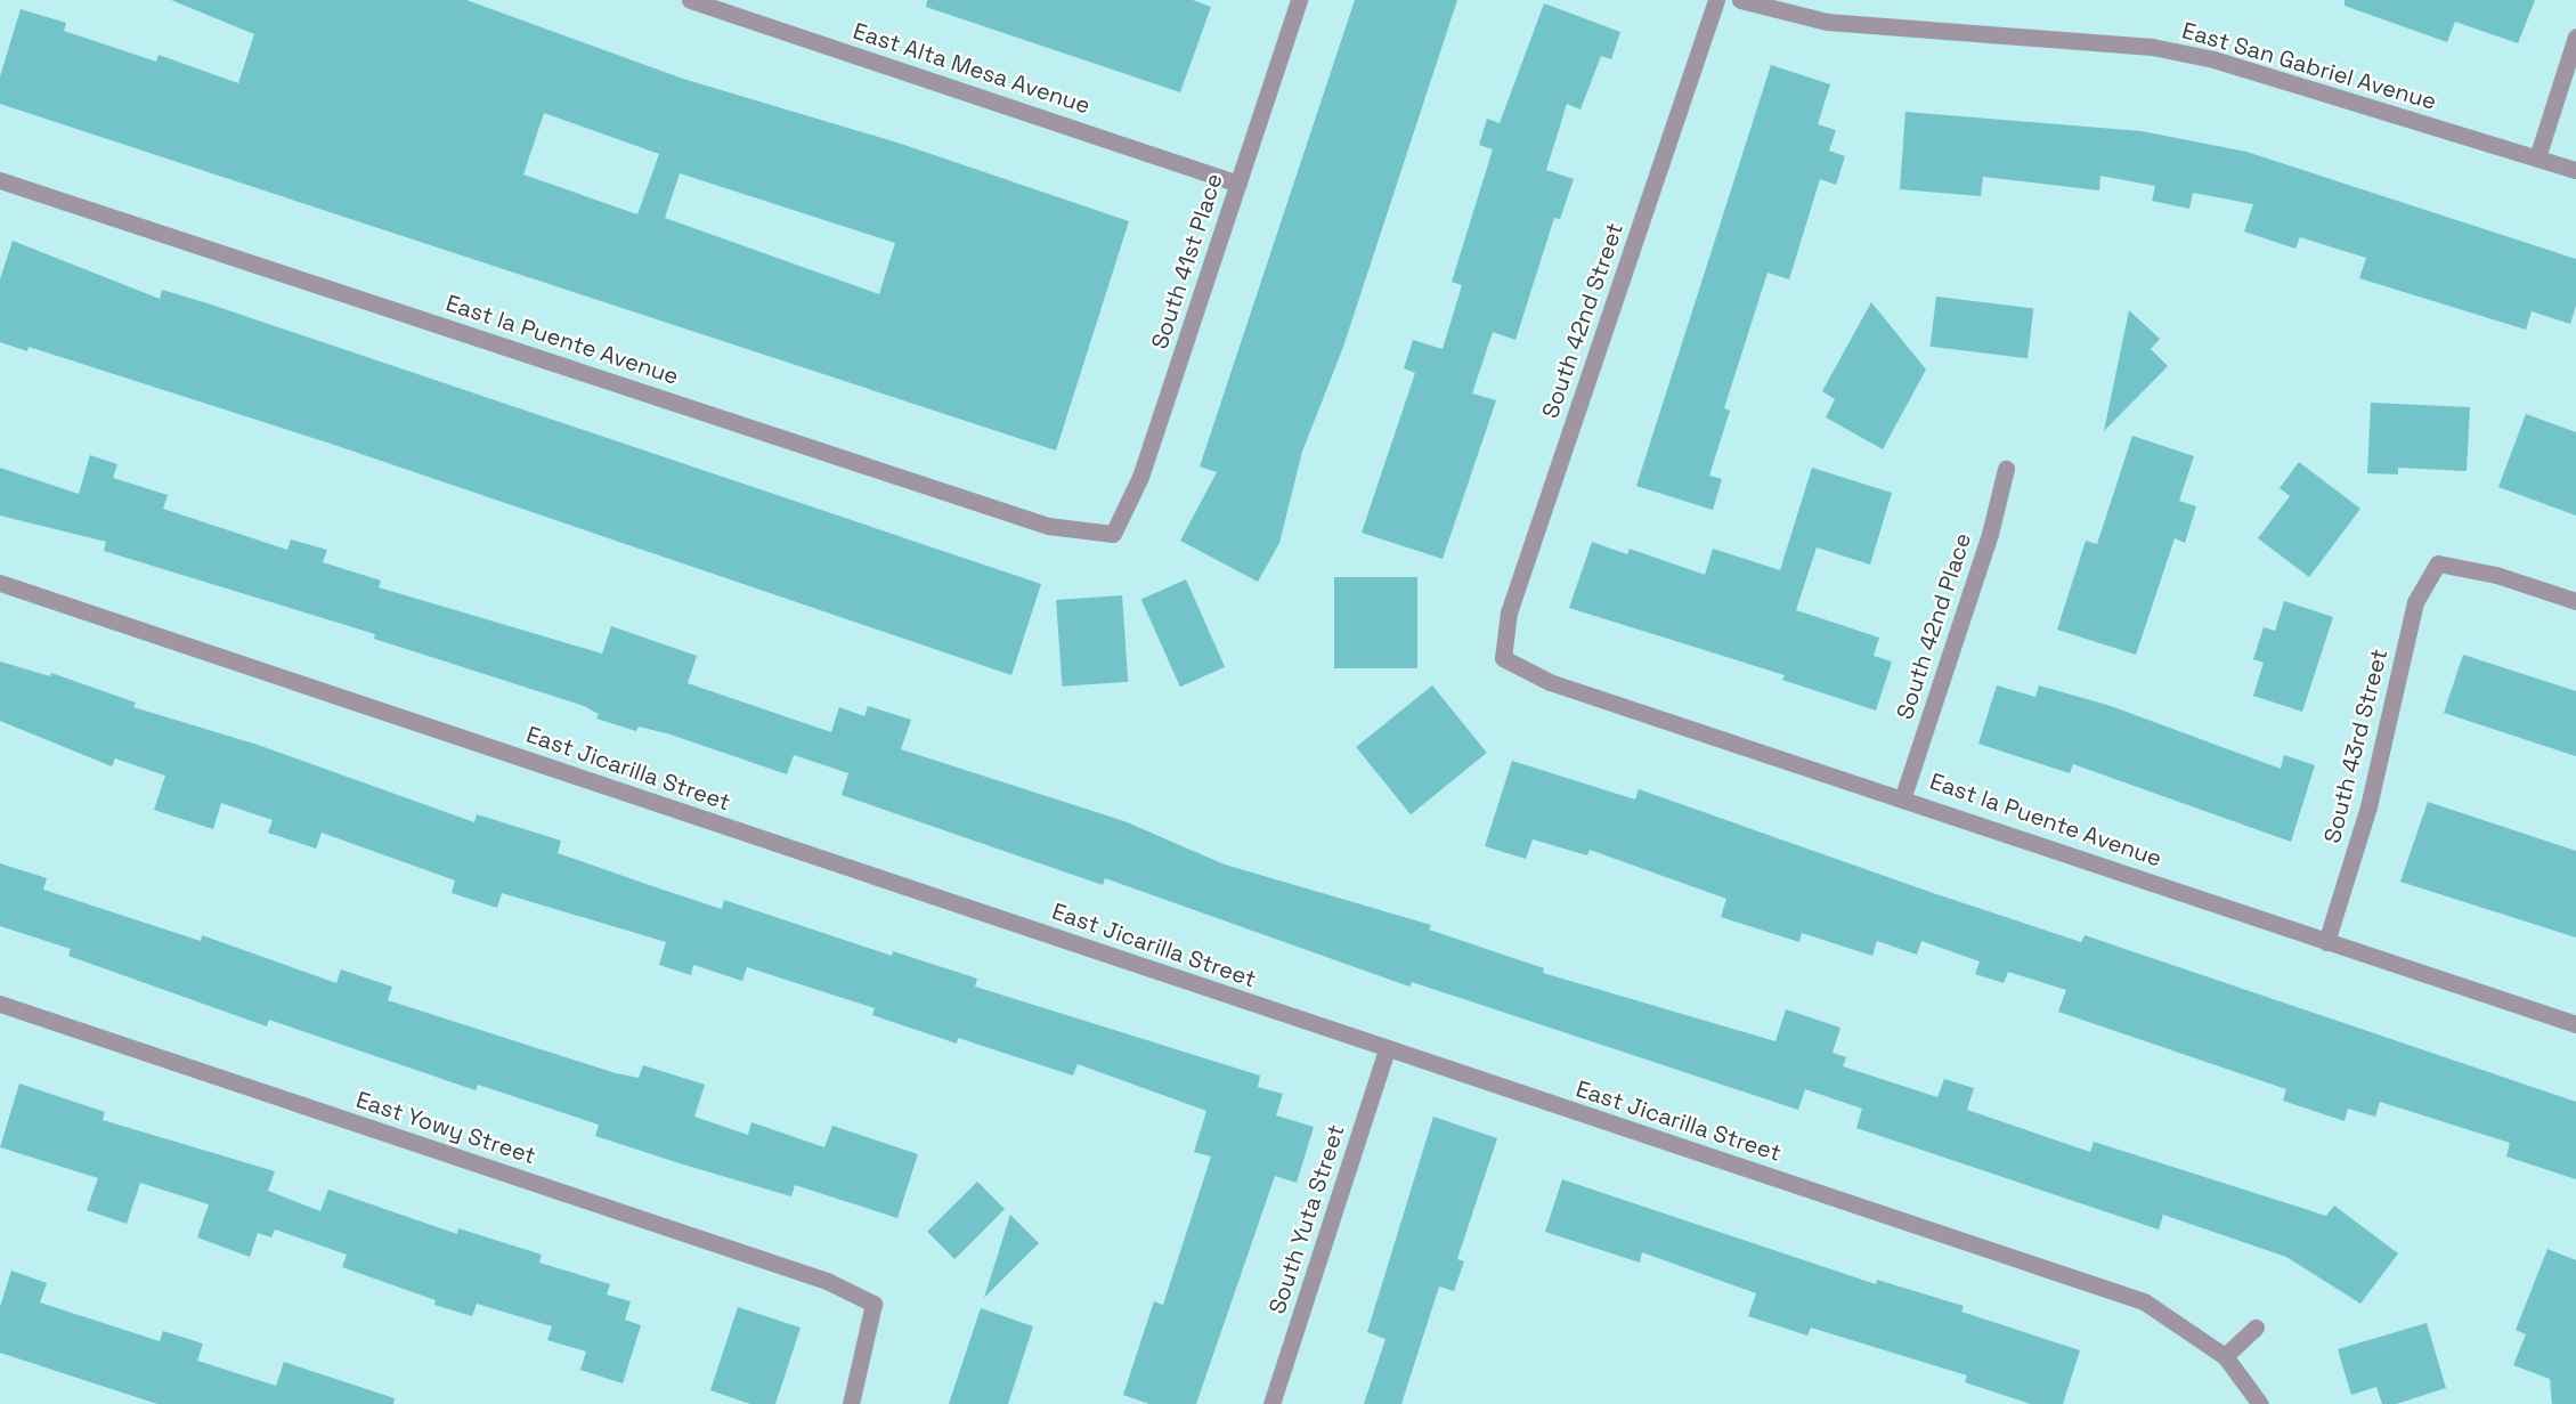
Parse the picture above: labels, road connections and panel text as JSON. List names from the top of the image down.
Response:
{
  "streets": {
    "street": [
      "East San Gabriel Avenue",
      "East Alta Mesa Avenue",
      "South 41st Place",
      "South 42nd Street",
      "East la Puente Avenue",
      "South 42nd Place",
      "South 43rd Street",
      "East Jicarilla Street",
      "East Yowy Street",
      "South Yuta Street"
    ]
  },
  "crossings": [
    ["East Alta Mesa Avenue", "South 41st Place"],
    ["South 41st Place", "East la Puente Avenue"],
    ["South 42nd Street", "East la Puente Avenue"],
    ["East la Puente Avenue", "South 42nd Place"],
    ["East la Puente Avenue", "South 43rd Street"],
    ["East Jicarilla Street", "South Yuta Street"]
  ]
}
